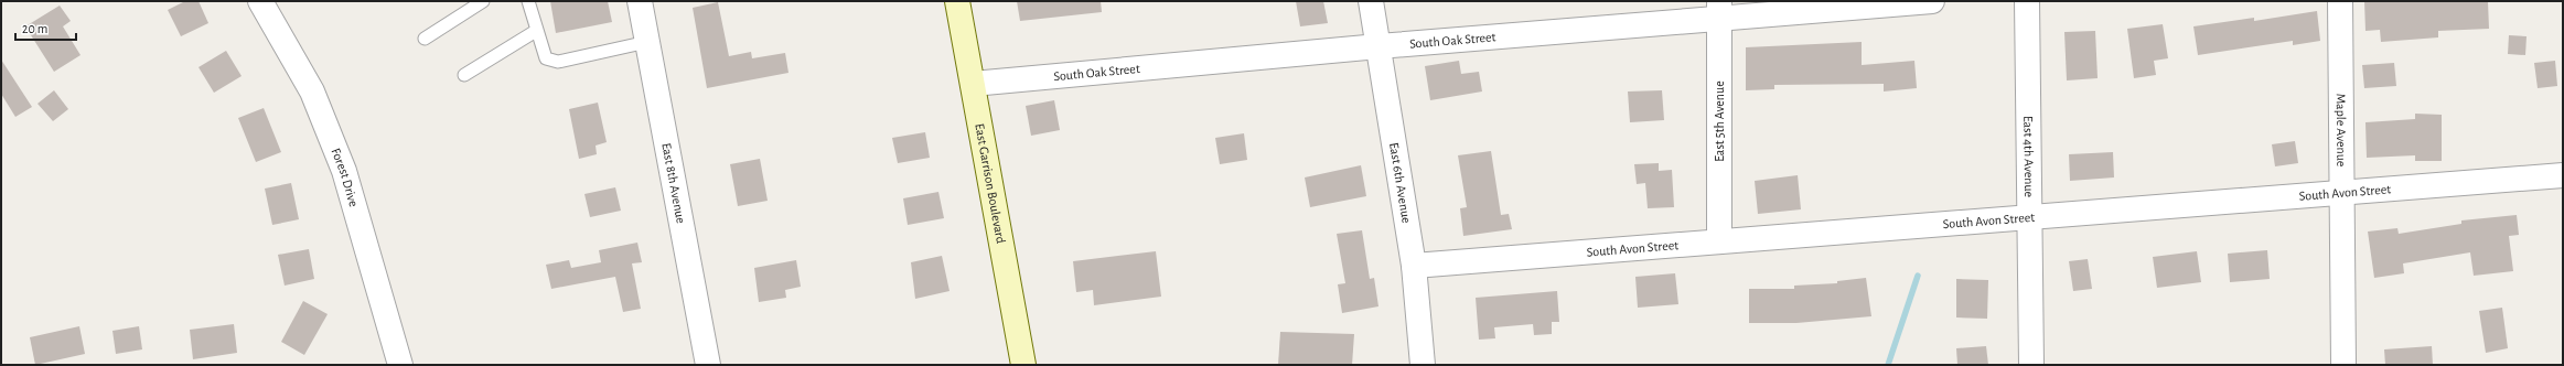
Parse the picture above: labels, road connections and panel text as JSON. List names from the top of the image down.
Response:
{
  "streets": {
    "main road": ["East Garrison Boulevard"],
    "street": [
      "South Oak Street",
      "East 5th Avenue",
      "Maple Avenue",
      "East 4th Avenue",
      "Forest Drive",
      "East 8th Avenue",
      "East 6th Avenue",
      "South Avon Street"
    ]
  },
  "crossings": [
    ["South Oak Street", "East 5th Avenue"],
    ["South Oak Street", "East Garrison Boulevard"],
    ["South Oak Street", "East 6th Avenue"],
    ["East 5th Avenue", "South Avon Street"],
    ["Maple Avenue", "South Avon Street"],
    ["East 4th Avenue", "South Avon Street"],
    ["East 6th Avenue", "South Avon Street"]
  ],
  "scale_bar": "20 m"
}
